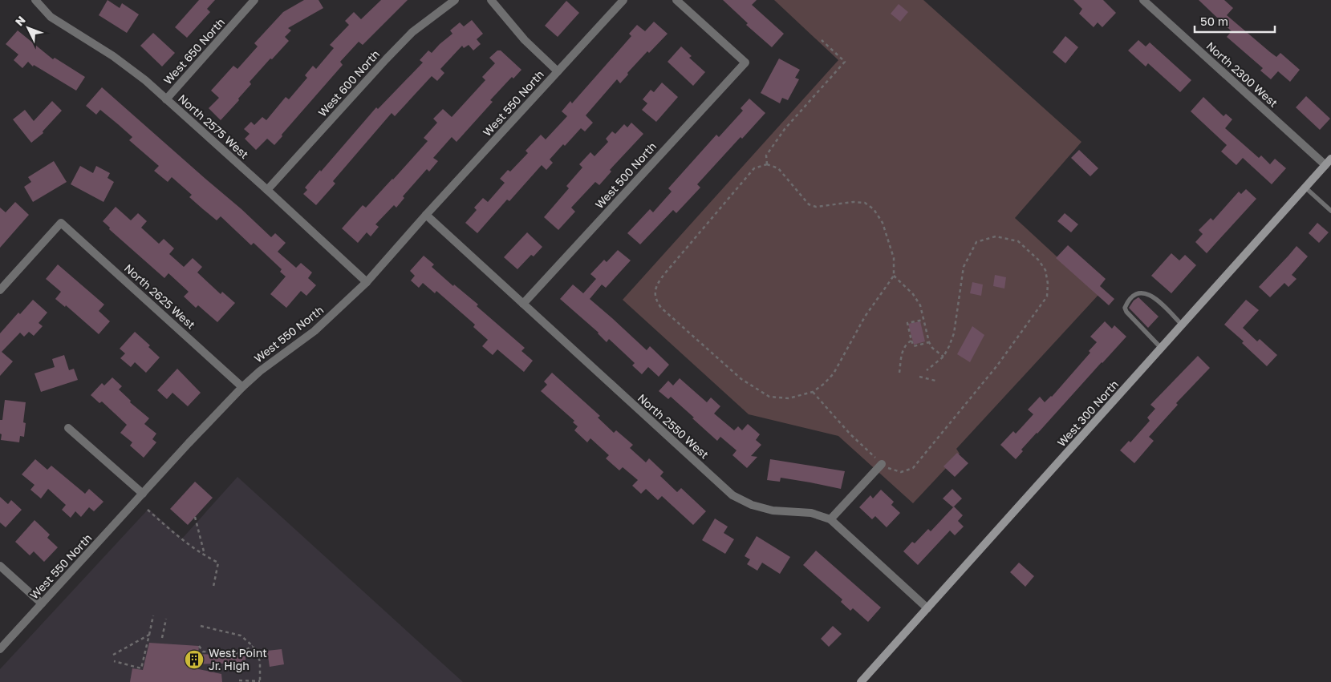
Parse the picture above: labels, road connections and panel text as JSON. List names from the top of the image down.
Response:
{
  "streets": {
    "main road": ["West 300 North"],
    "street": [
      "West 650 North",
      "North 2300 West",
      "West 600 North",
      "West 550 North",
      "North 2575 West",
      "West 500 North",
      "North 2625 West",
      "North 2550 West"
    ]
  },
  "crossings": [
    ["West 650 North", "North 2575 West"],
    ["North 2300 West", "West 300 North"],
    ["West 600 North", "North 2575 West"],
    ["West 550 North", "North 2575 West"],
    ["West 550 North", "North 2625 West"],
    ["West 550 North", "North 2550 West"],
    ["West 500 North", "North 2550 West"],
    ["West 300 North", "North 2550 West"]
  ],
  "places": {
    "building": ["West Point Jr. High"]
  },
  "scale_bar": "50 m",
  "north": "top left"
}
